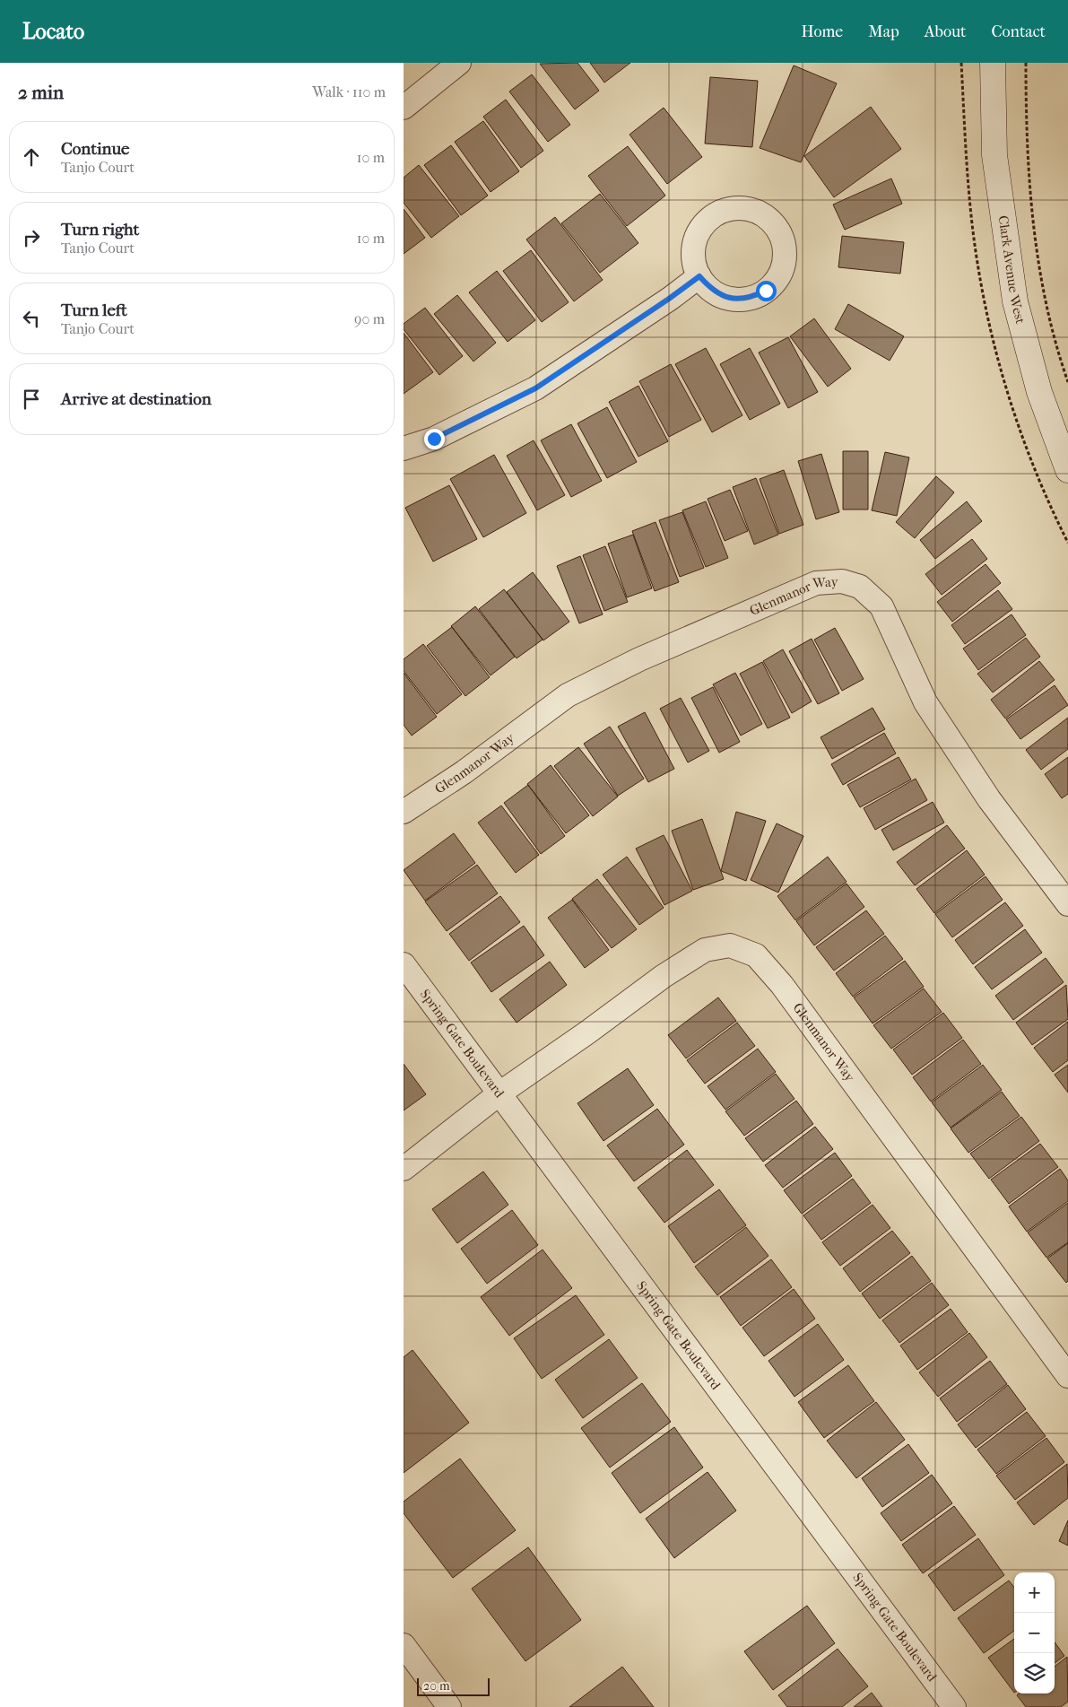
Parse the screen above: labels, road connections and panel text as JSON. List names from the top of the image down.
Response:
{
  "streets": {
    "street": ["Clark Avenue West", "Glenmanor Way", "Spring Gate Boulevard"]
  },
  "crossings": [
    ["Glenmanor Way", "Spring Gate Boulevard"]
  ],
  "scale_bar": "20 m",
  "page": {
    "header": "Locato",
    "nav": [
      "Home",
      "Map",
      "About",
      "Contact"
    ],
    "heading": ["2 min", "Walk · 110 m"],
    "list": [
      ["Continue", "Tanjo Court", "10 m"],
      ["Turn right", "Tanjo Court", "10 m"],
      ["Turn left", "Tanjo Court", "90 m"],
      "Arrive at destination"
    ],
    "map_buttons": ["+", "−"],
    "scale": "20 m"
  }
}
